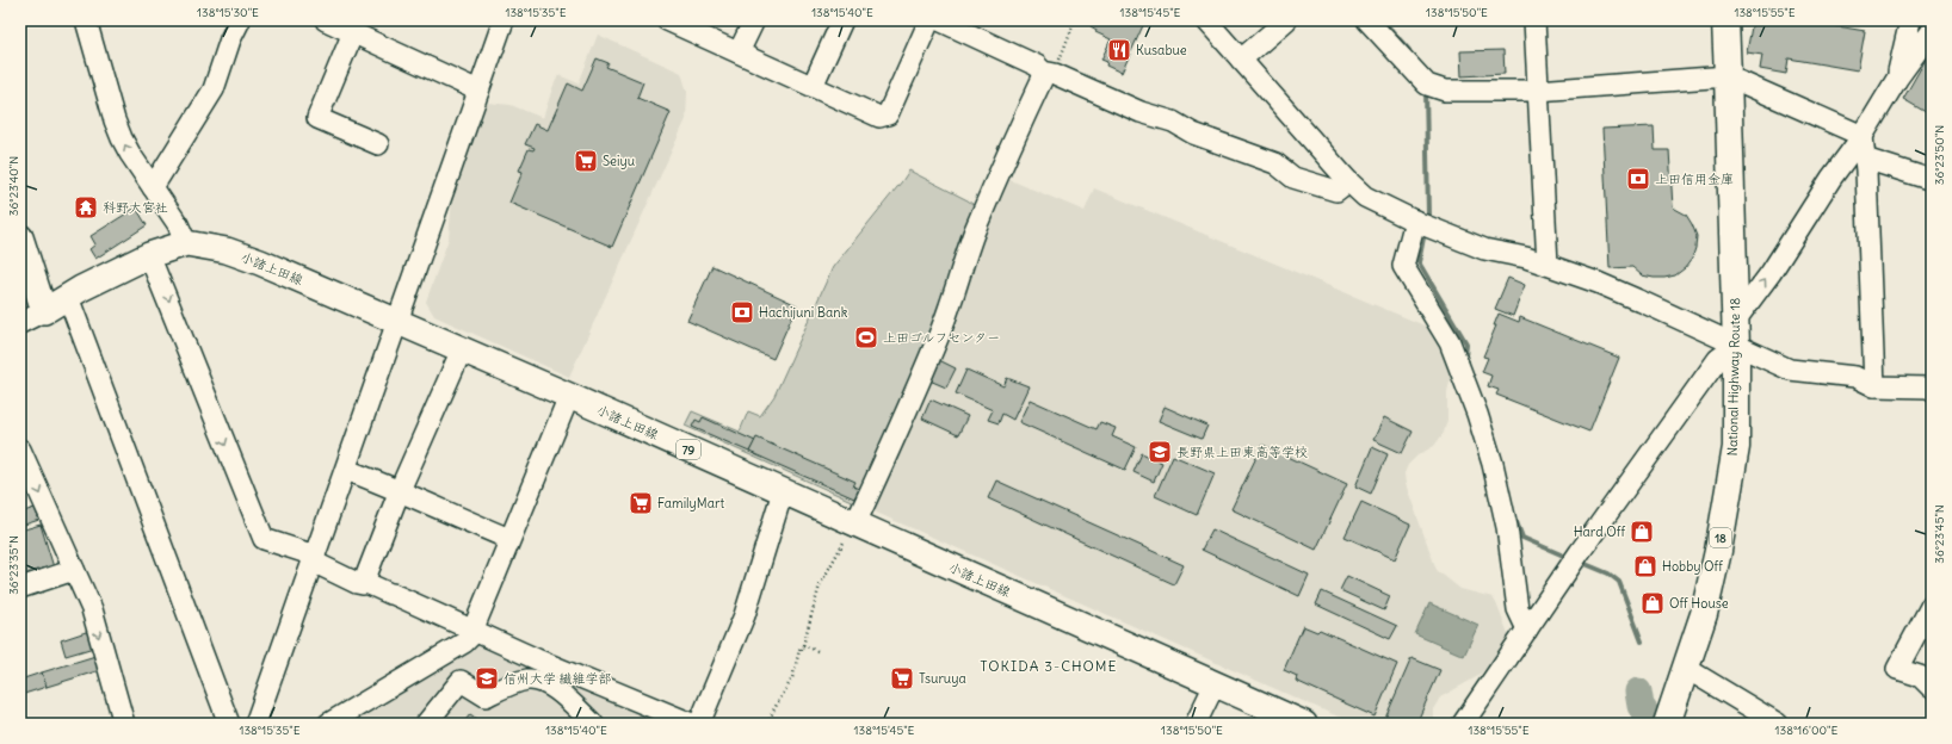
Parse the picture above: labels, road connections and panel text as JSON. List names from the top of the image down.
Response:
{
  "streets": {
    "highway": ["National Highway Route 18", "18"],
    "main road": ["小諸上田線", "79"]
  },
  "districts": ["TOKIDA 3-CHOME"],
  "places": {
    "restaurant": ["Kusabue"],
    "supermarket": ["Seiyu", "FamilyMart", "Tsuruya"],
    "bank": ["上田信用金庫", "Hachijuni Bank"],
    "temple": ["科野大宮社"],
    "sports": ["上田ゴルフセンター"],
    "school or university": ["長野県上田東高等学校", "信州大学 繊維学部"],
    "shop": ["Hard Off", "Hobby Off", "Off House"]
  },
  "coordinates": [
    "138°15'30\"E",
    "138°15'35\"E",
    "138°15'40\"E",
    "138°15'45\"E",
    "138°15'50\"E",
    "138°15'55\"E",
    "36°23'50\"N",
    "36°23'40\"N",
    "36°23'45\"N",
    "36°23'35\"N",
    "138°16'00\"E"
  ]
}
